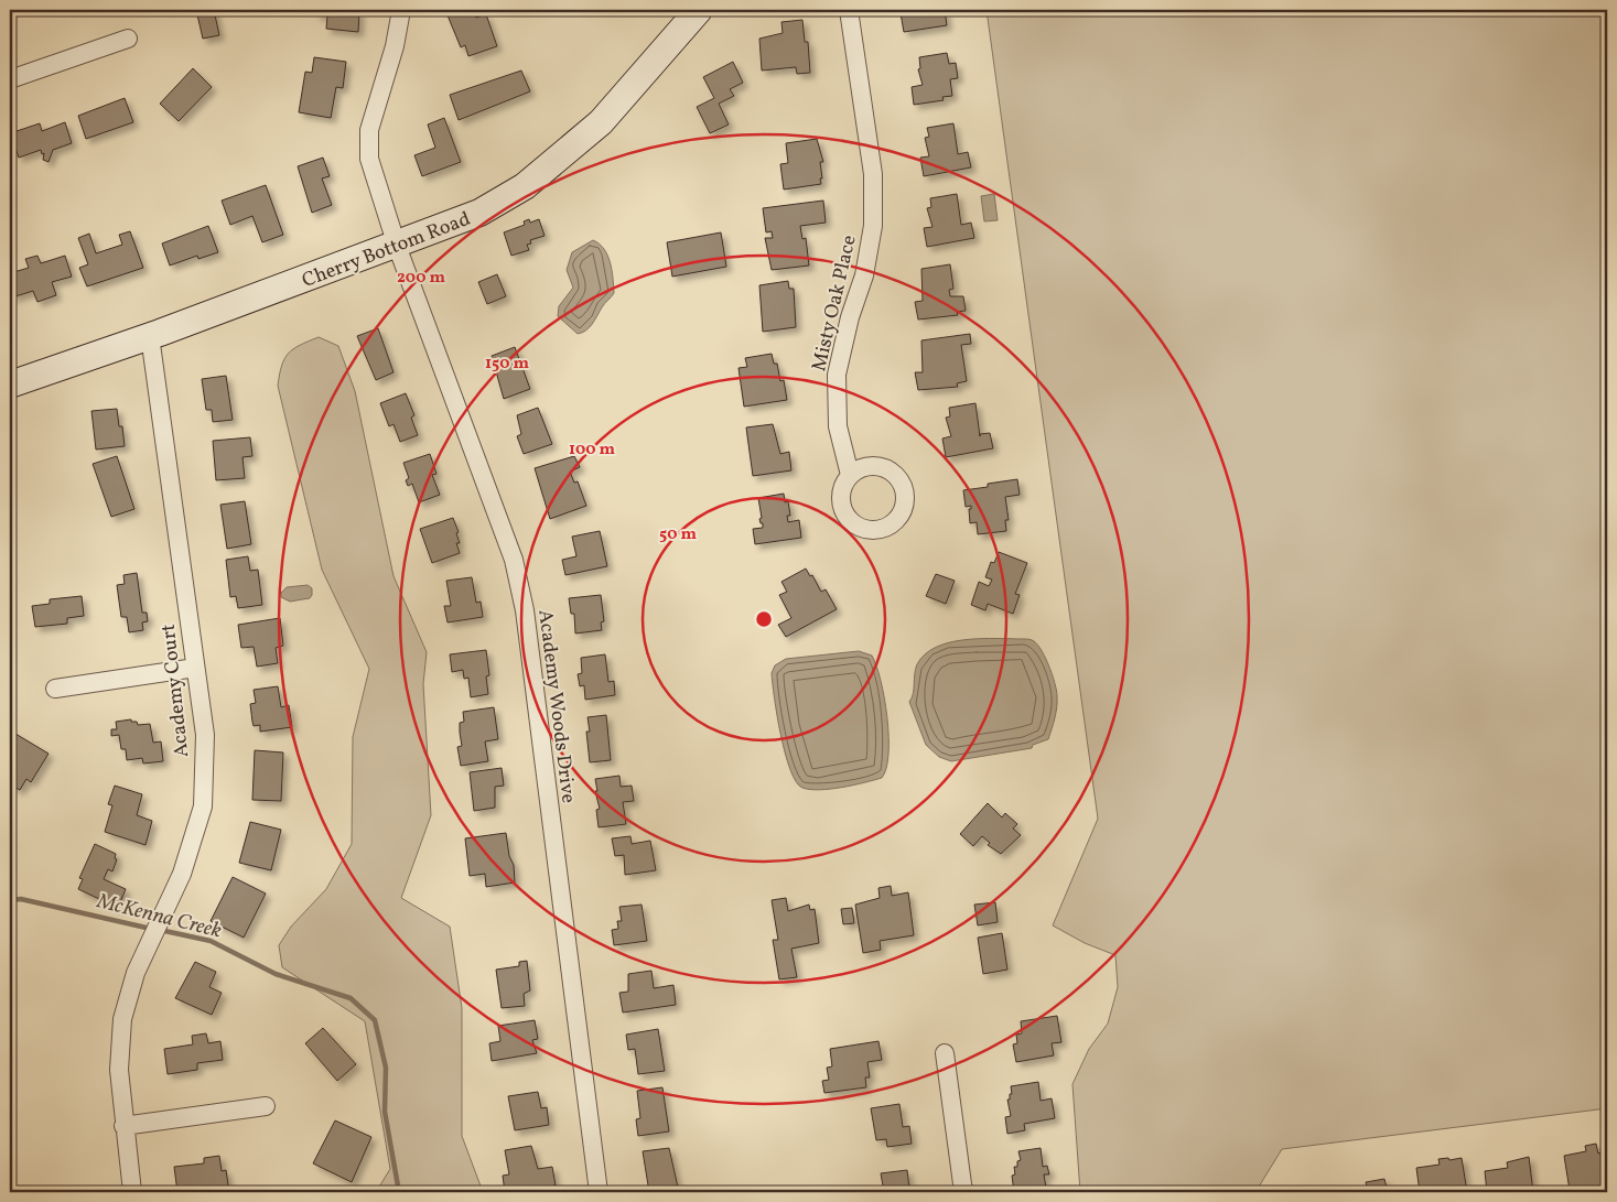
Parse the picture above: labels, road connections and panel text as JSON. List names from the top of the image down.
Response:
{
  "streets": {
    "main road": ["Cherry Bottom Road"],
    "street": ["Misty Oak Place", "Academy Court", "Academy Woods Drive"]
  },
  "crossings": [
    ["Cherry Bottom Road", "Academy Court"],
    ["Cherry Bottom Road", "Academy Woods Drive"]
  ],
  "water": ["McKenna Creek"],
  "rings": [
    "200 m",
    "150 m",
    "100 m",
    "50 m"
  ]
}
